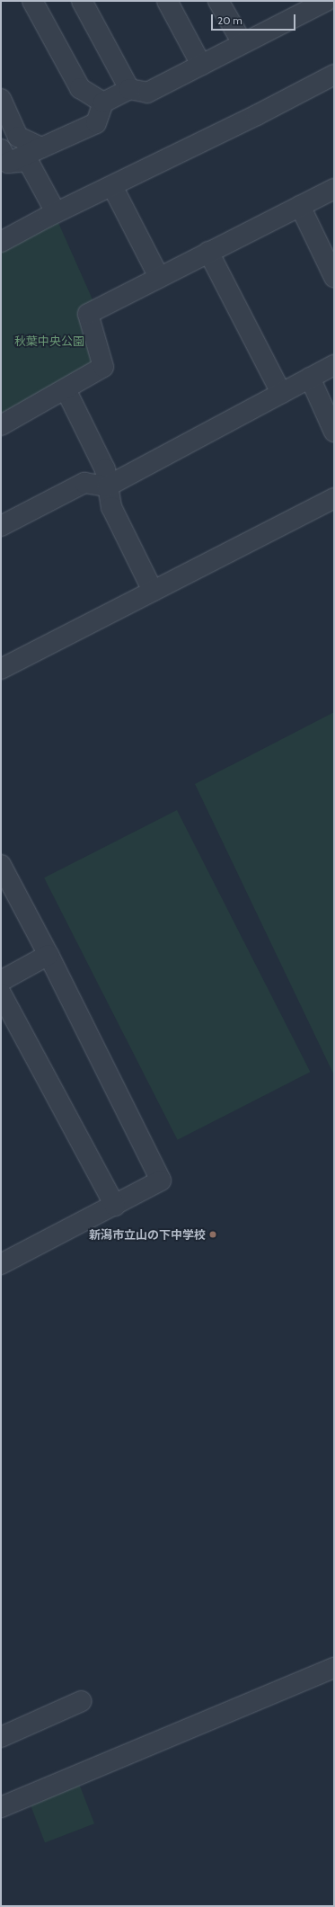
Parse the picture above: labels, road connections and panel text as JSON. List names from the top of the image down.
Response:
{
  "parks": ["秋葉中央公園"],
  "places": ["新潟市立山の下中学校"],
  "scale_bar": "20 m"
}
